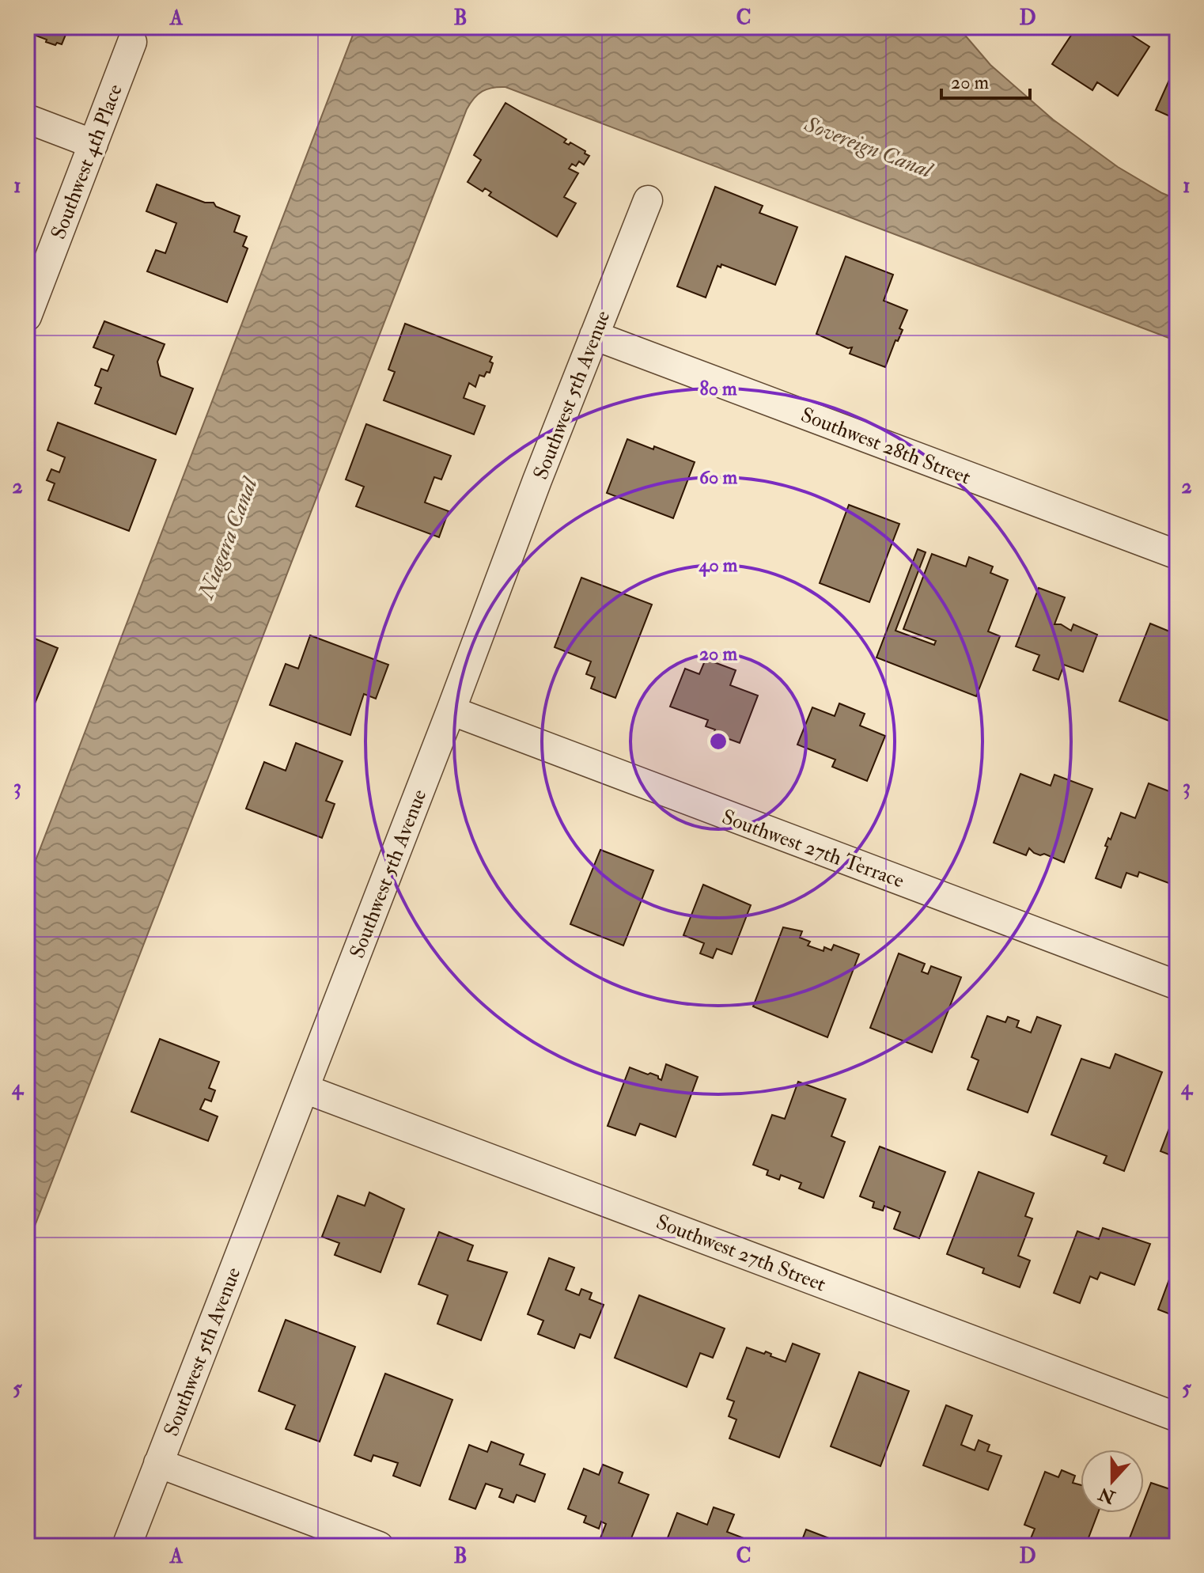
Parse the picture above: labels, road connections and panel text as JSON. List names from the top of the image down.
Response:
{
  "streets": {
    "street": [
      "Southwest 4th Place",
      "Southwest 5th Avenue",
      "Southwest 28th Street",
      "Southwest 27th Terrace",
      "Southwest 27th Street"
    ]
  },
  "crossings": [
    ["Southwest 5th Avenue", "Southwest 28th Street"],
    ["Southwest 5th Avenue", "Southwest 27th Terrace"],
    ["Southwest 5th Avenue", "Southwest 27th Street"]
  ],
  "water": ["Sovereign Canal", "Niagara Canal"],
  "scale_bar": "20 m",
  "north": "bottom",
  "grid": {
    "columns": [
      "A",
      "B",
      "C",
      "D"
    ],
    "rows": [
      "1",
      "2",
      "3",
      "4",
      "5"
    ]
  },
  "rings": [
    "80 m",
    "60 m",
    "40 m",
    "20 m"
  ]
}
